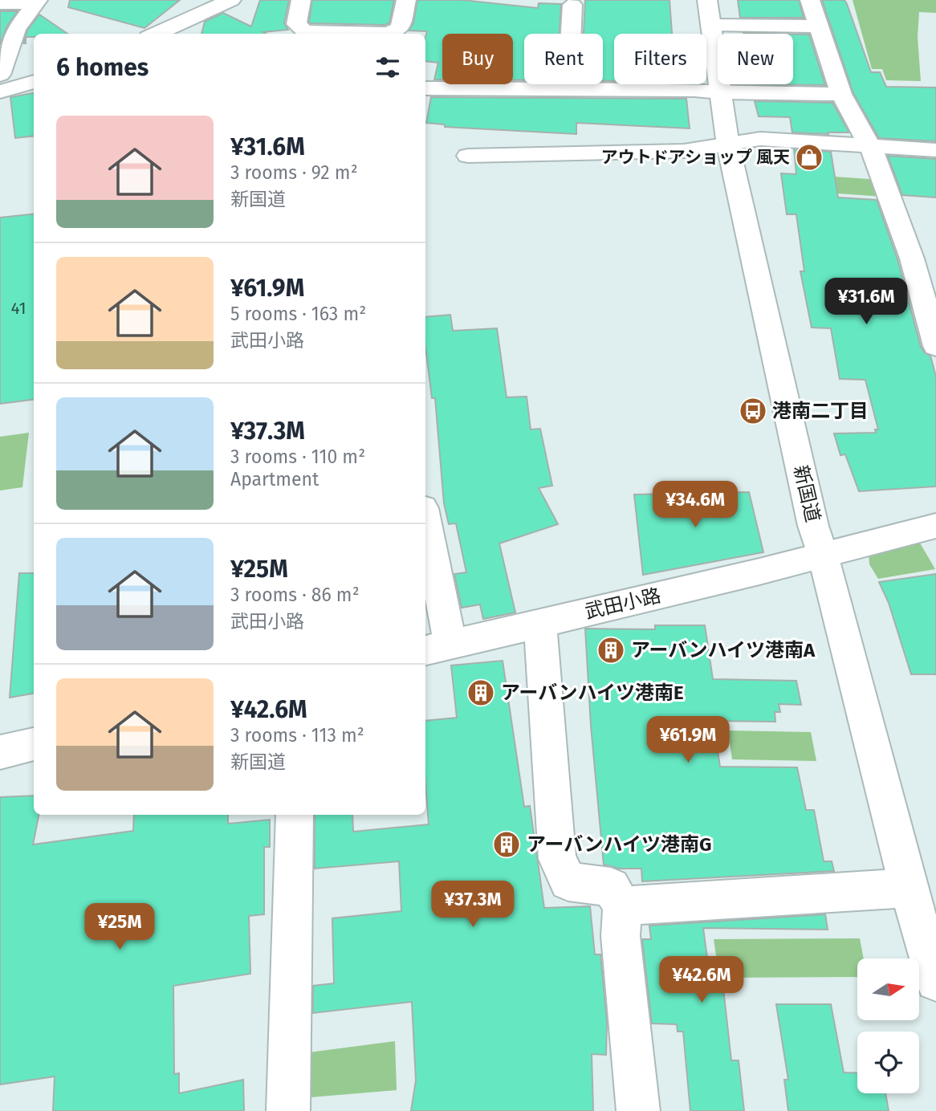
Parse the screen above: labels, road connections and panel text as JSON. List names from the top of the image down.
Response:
{
  "streets": {
    "street": ["新国道", "武田小路"]
  },
  "crossings": [
    ["新国道", "武田小路"]
  ],
  "places": {
    "shop": ["アウトドアショップ 風天"],
    "bus stop": ["港南二丁目"],
    "building": ["アーバンハイツ港南A", "アーバンハイツ港南E", "アーバンハイツ港南G"]
  },
  "house_numbers": ["41"],
  "north": "right",
  "page": {
    "chip": [
      "Buy",
      "Rent",
      "Filters",
      "New"
    ],
    "heading": "6 homes",
    "list": [
      {
        "name": "¥31.6M",
        "note": "3 rooms · 92 m² · 新国道"
      },
      {
        "name": "¥61.9M",
        "note": "5 rooms · 163 m² · 武田小路"
      },
      {
        "name": "¥37.3M",
        "note": "3 rooms · 110 m² · Apartment"
      },
      {
        "name": "¥25M",
        "note": "3 rooms · 86 m² · 武田小路"
      },
      {
        "name": "¥42.6M",
        "note": "3 rooms · 113 m² · 新国道"
      }
    ],
    "price": [
      "¥31.6M",
      "¥34.6M",
      "¥61.9M",
      "¥37.3M",
      "¥25M",
      "¥42.6M"
    ]
  }
}
